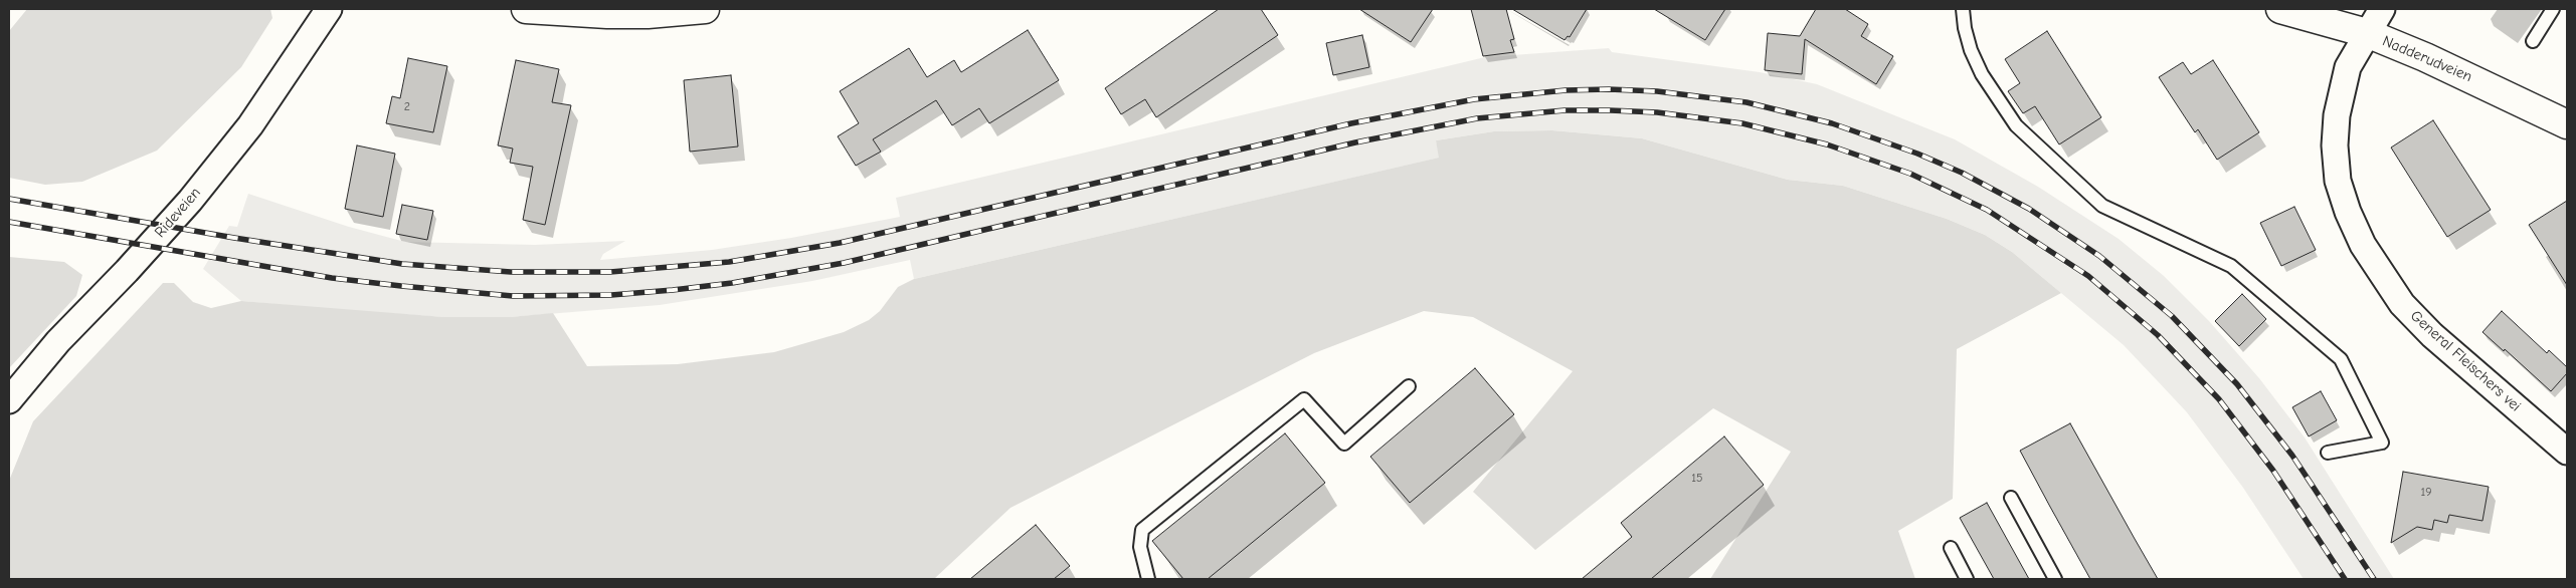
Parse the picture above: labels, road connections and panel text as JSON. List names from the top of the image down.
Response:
{
  "streets": {
    "main road": ["Nadderudveien"],
    "street": ["Rideveien", "General Fleischers vei"]
  },
  "crossings": [
    ["Nadderudveien", "General Fleischers vei"]
  ],
  "house_numbers": ["2", "15", "19"]
}
